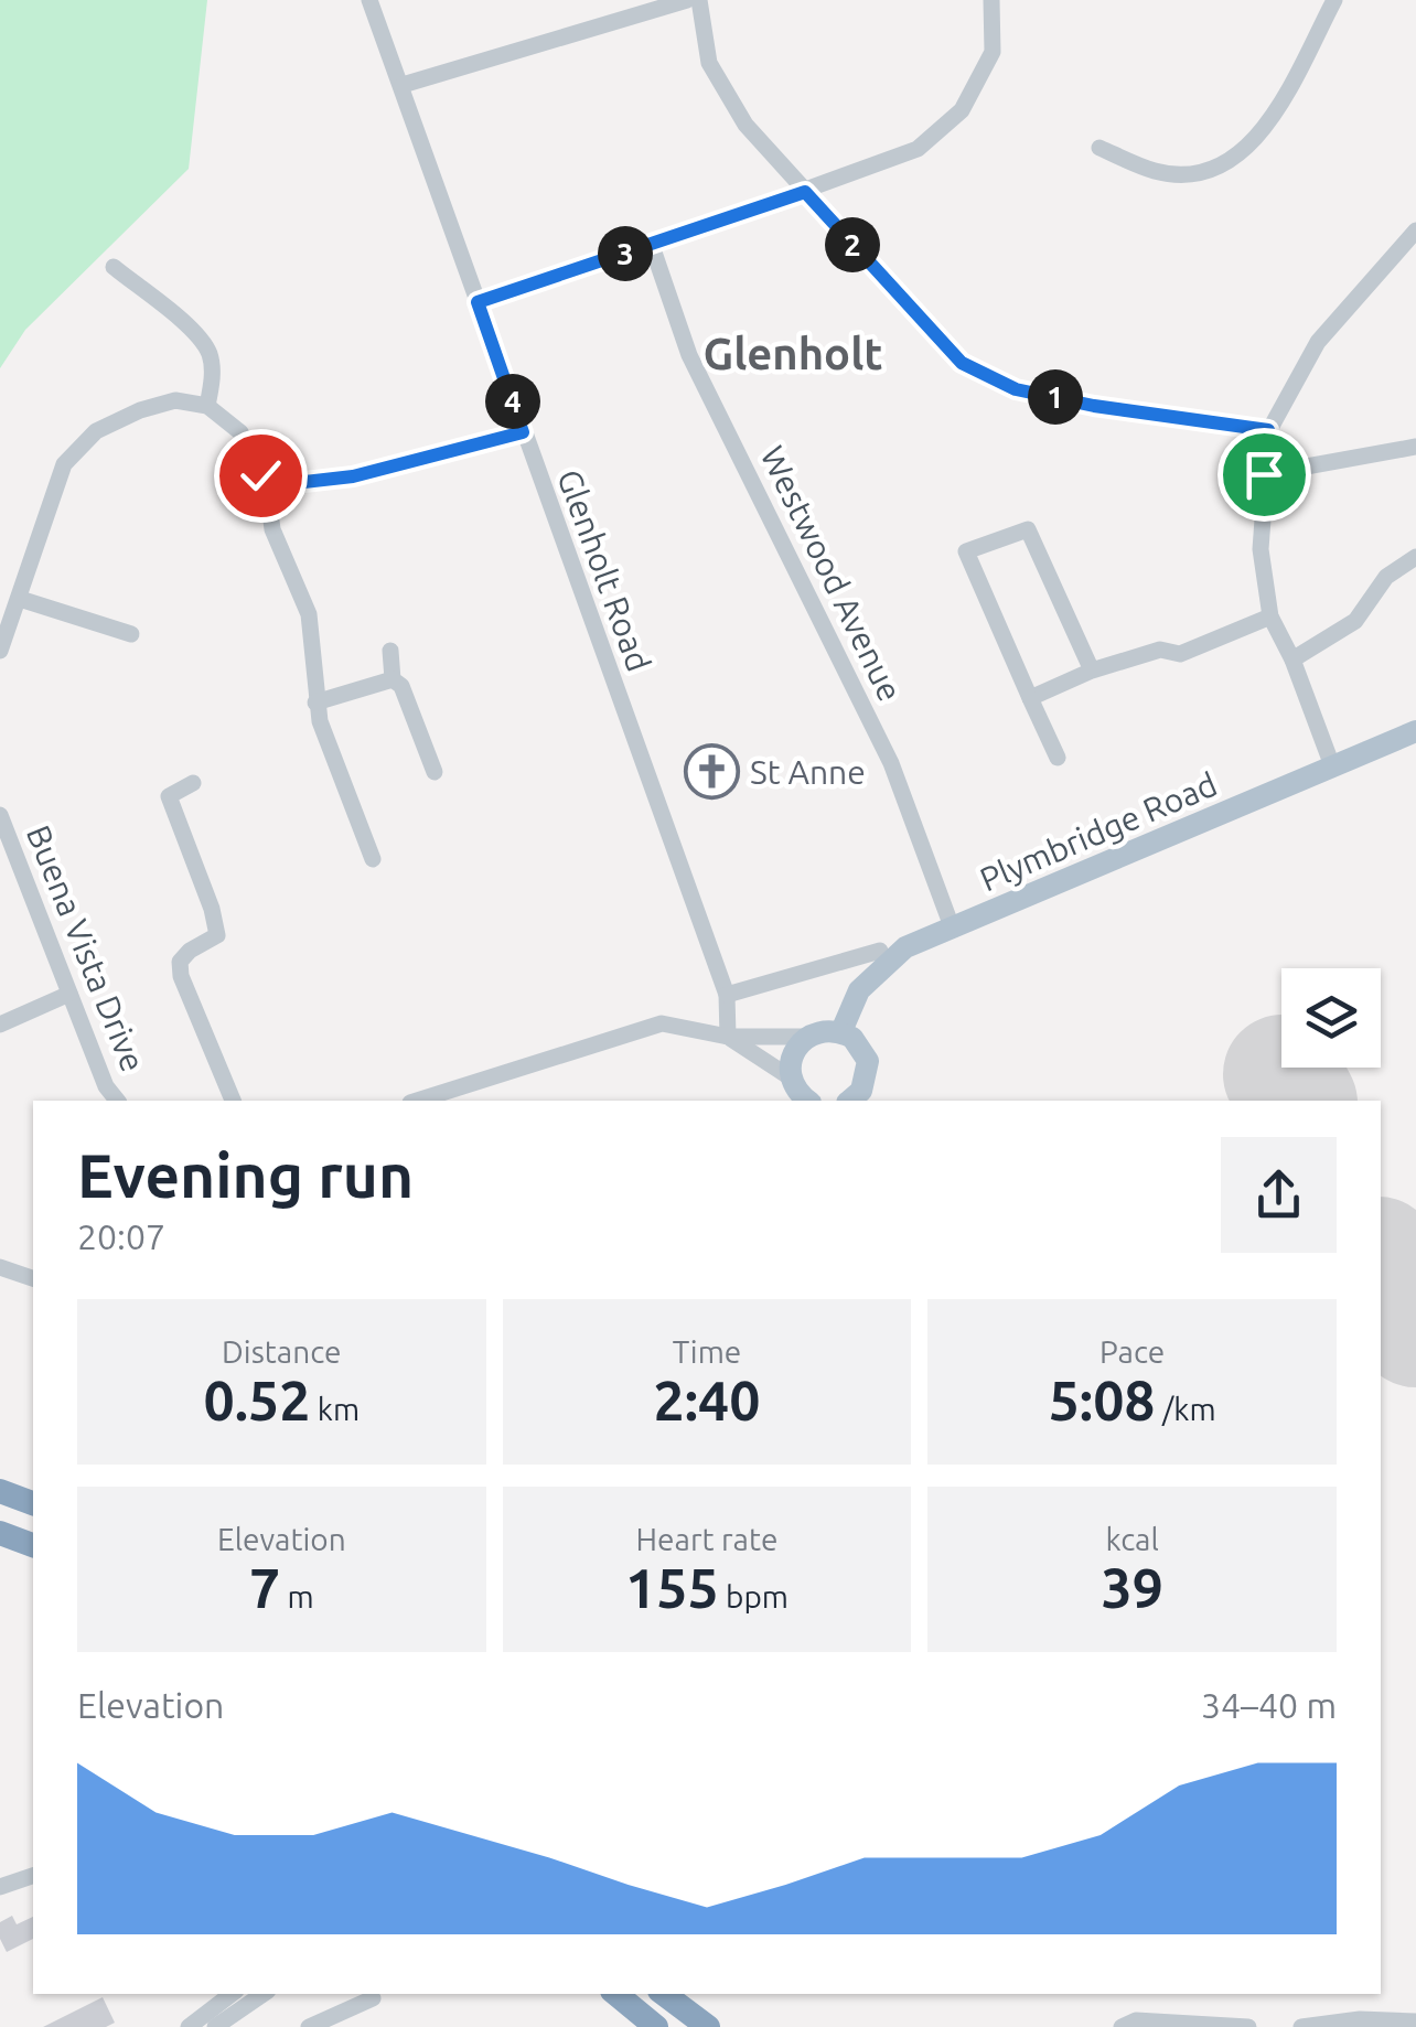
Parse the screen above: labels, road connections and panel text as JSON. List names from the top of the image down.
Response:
{
  "streets": {
    "main road": ["Plymbridge Road"],
    "street": ["Glenholt Road", "Westwood Avenue", "Buena Vista Drive"]
  },
  "crossings": [
    ["Westwood Avenue", "Plymbridge Road"]
  ],
  "districts": ["Glenholt"],
  "places": {
    "church": ["St Anne"]
  },
  "page": {
    "pins": [
      "2",
      "3",
      "1",
      "4"
    ],
    "heading": ["Evening run", "20:07"],
    "stats": [
      ["Distance", "0.52 km"],
      ["Time", "2:40"],
      ["Pace", "5:08 /km"],
      ["Elevation", "7 m"],
      ["Heart rate", "155 bpm"],
      ["kcal", "39"]
    ],
    "chart": ["Elevation", "34–40 m"]
  }
}
